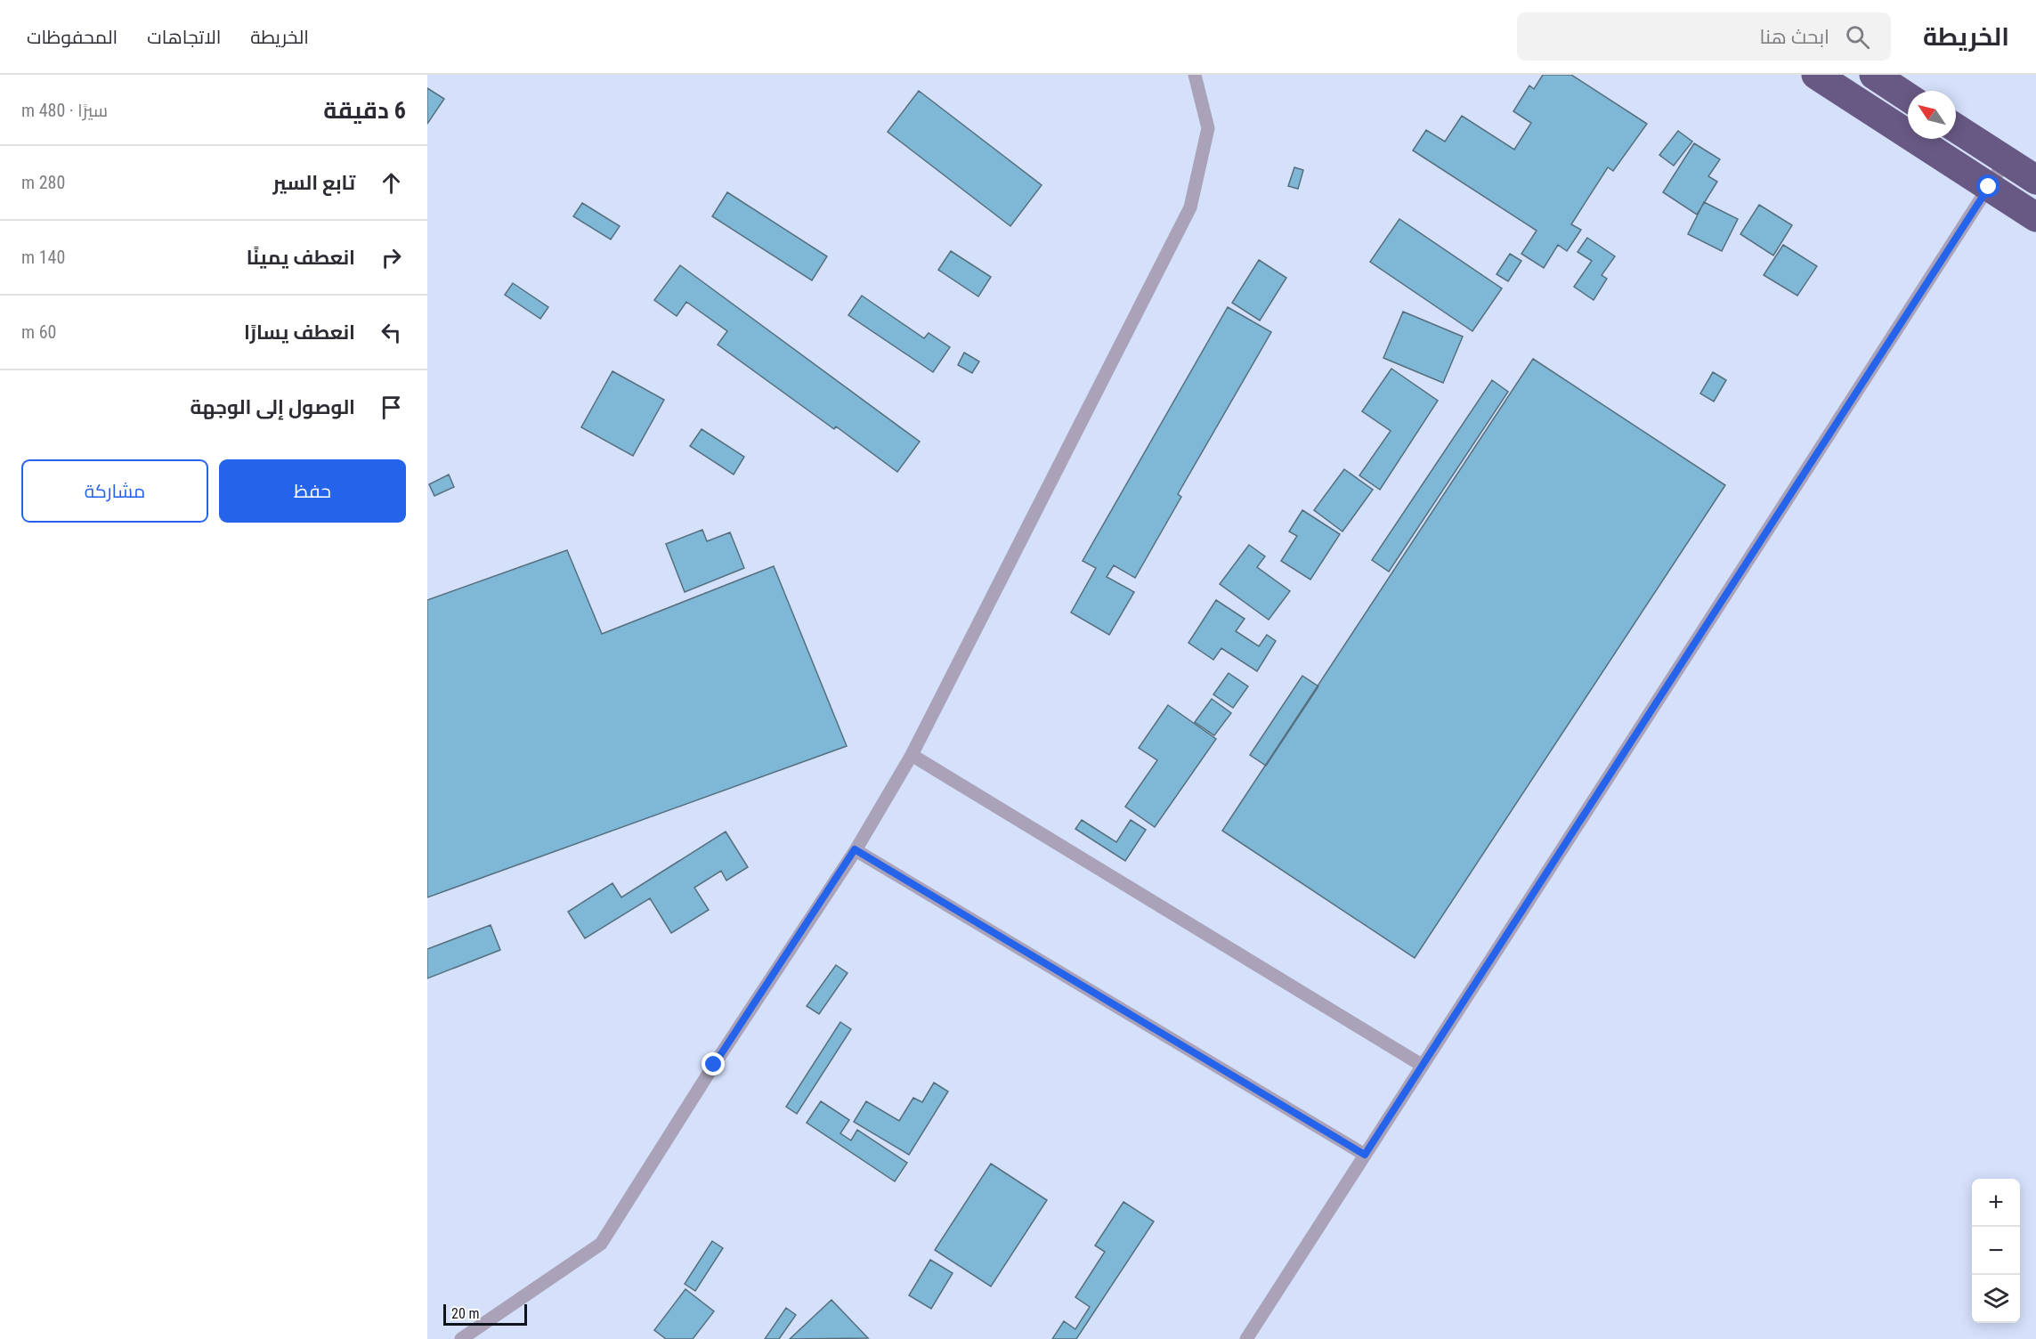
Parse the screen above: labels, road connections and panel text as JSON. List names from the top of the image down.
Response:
{
  "scale_bar": "20 m",
  "north": "top left",
  "page": {
    "header": "الخريطة",
    "search": "ابحث هنا",
    "nav": ["الخريطة", "الاتجاهات", "المحفوظات"],
    "heading": ["6 دقيقة", "سيرًا · 480 m"],
    "list": [
      ["تابع السير", "280 m"],
      ["انعطف يمينًا", "140 m"],
      ["انعطف يسارًا", "60 m"],
      "الوصول إلى الوجهة"
    ],
    "buttons": ["حفظ", "مشاركة"],
    "map_buttons": ["+", "−"],
    "scale": "20 m"
  }
}
